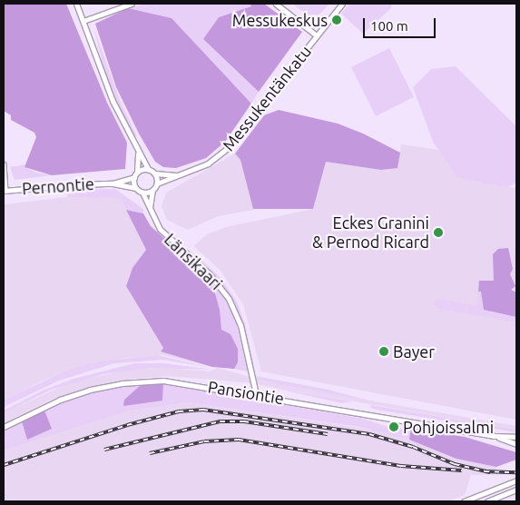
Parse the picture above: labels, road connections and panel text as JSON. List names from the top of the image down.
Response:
{
  "streets": {
    "street": [
      "Messukentänkatu",
      "Pernontie",
      "Länsikaari",
      "Pansiontie"
    ]
  },
  "crossings": [
    ["Messukentänkatu", "Pernontie"],
    ["Messukentänkatu", "Länsikaari"],
    ["Pernontie", "Länsikaari"],
    ["Länsikaari", "Pansiontie"]
  ],
  "places": [
    "Messukeskus",
    "Eckes Granini & Pernod Ricard",
    "Bayer",
    "Pohjoissalmi"
  ],
  "scale_bar": "100 m"
}
